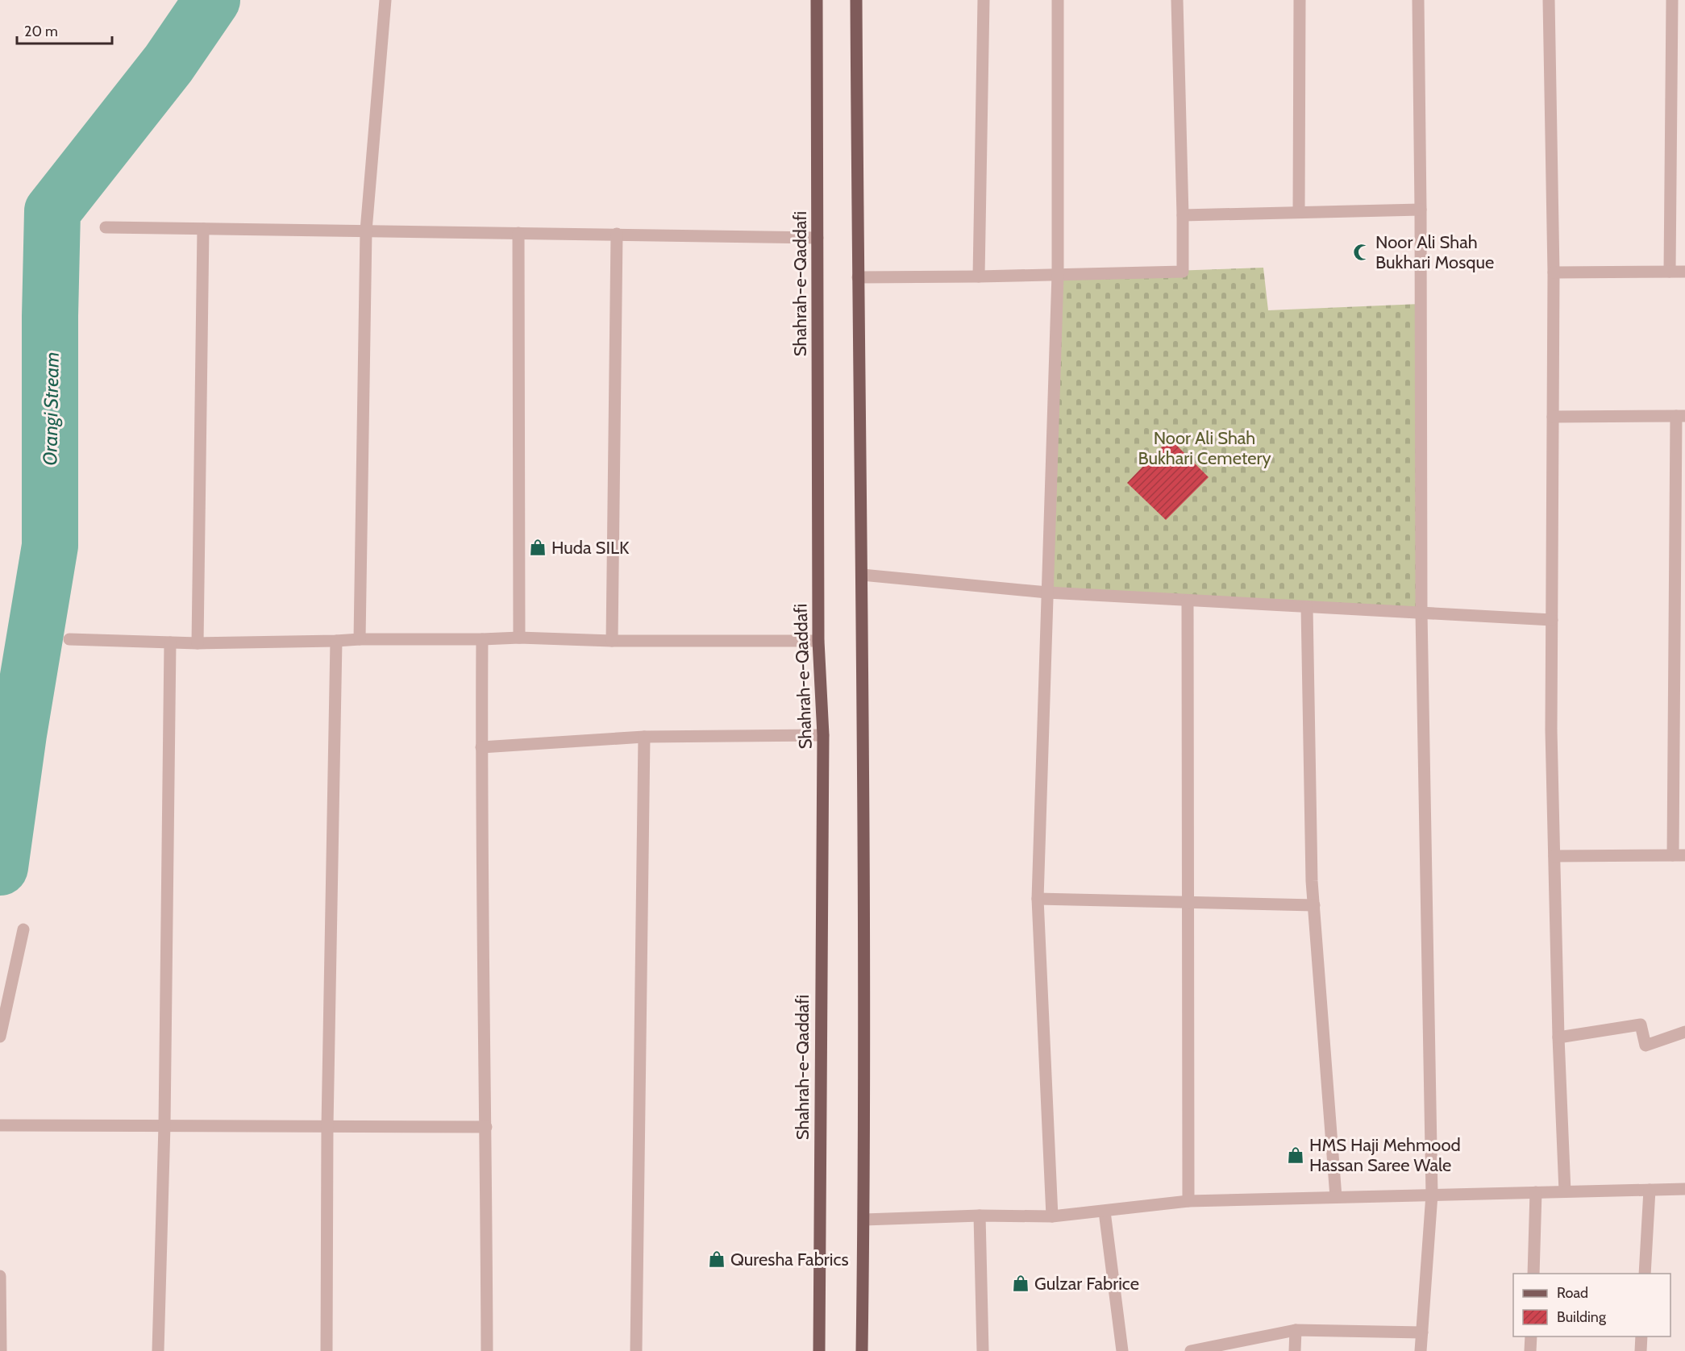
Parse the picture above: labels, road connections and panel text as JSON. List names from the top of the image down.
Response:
{
  "streets": {
    "main road": ["Shahrah-e-Qaddafi"]
  },
  "water": ["Orangi Stream"],
  "parks": ["Noor Ali Shah Bukhari Cemetery"],
  "places": {
    "mosque": ["Noor Ali Shah Bukhari Mosque"],
    "shop": [
      "Huda SILK",
      "HMS Haji Mehmood Hassan Saree Wale",
      "Quresha Fabrics",
      "Gulzar Fabrice"
    ]
  },
  "legend": ["Road", "Building"],
  "scale_bar": "20 m"
}
